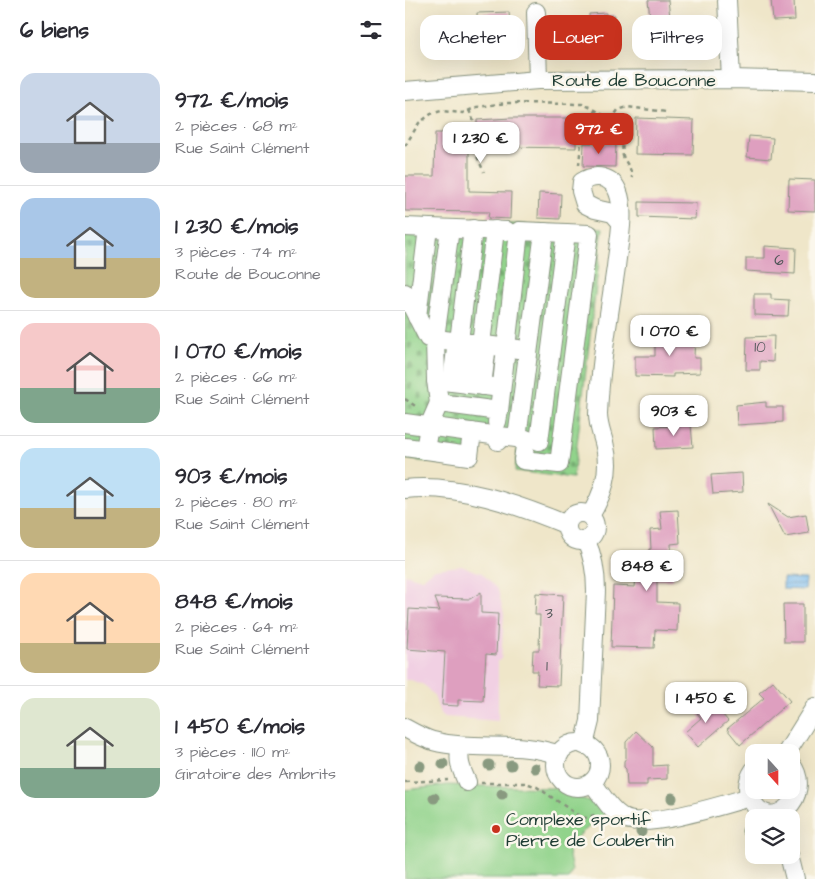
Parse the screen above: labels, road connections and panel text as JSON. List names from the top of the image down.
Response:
{
  "streets": {
    "street": ["Route de Bouconne"]
  },
  "places": ["Complexe sportif Pierre de Coubertin"],
  "house_numbers": [
    "6",
    "10",
    "3",
    "1"
  ],
  "north": "bottom",
  "page": {
    "heading": "6 biens",
    "chip": ["Acheter", "Louer", "Filtres"],
    "list": [
      {
        "name": "972 €/mois",
        "note": "2 pièces · 68 m² · Rue Saint Clément"
      },
      {
        "name": "1 230 €/mois",
        "note": "3 pièces · 74 m² · Route de Bouconne"
      },
      {
        "name": "1 070 €/mois",
        "note": "2 pièces · 66 m² · Rue Saint Clément"
      },
      {
        "name": "903 €/mois",
        "note": "2 pièces · 80 m² · Rue Saint Clément"
      },
      {
        "name": "848 €/mois",
        "note": "2 pièces · 64 m² · Rue Saint Clément"
      },
      {
        "name": "1 450 €/mois",
        "note": "3 pièces · 110 m² · Giratoire des Ambrits"
      }
    ],
    "price": [
      "972 €",
      "1 230 €",
      "1 070 €",
      "903 €",
      "848 €",
      "1 450 €"
    ]
  }
}
